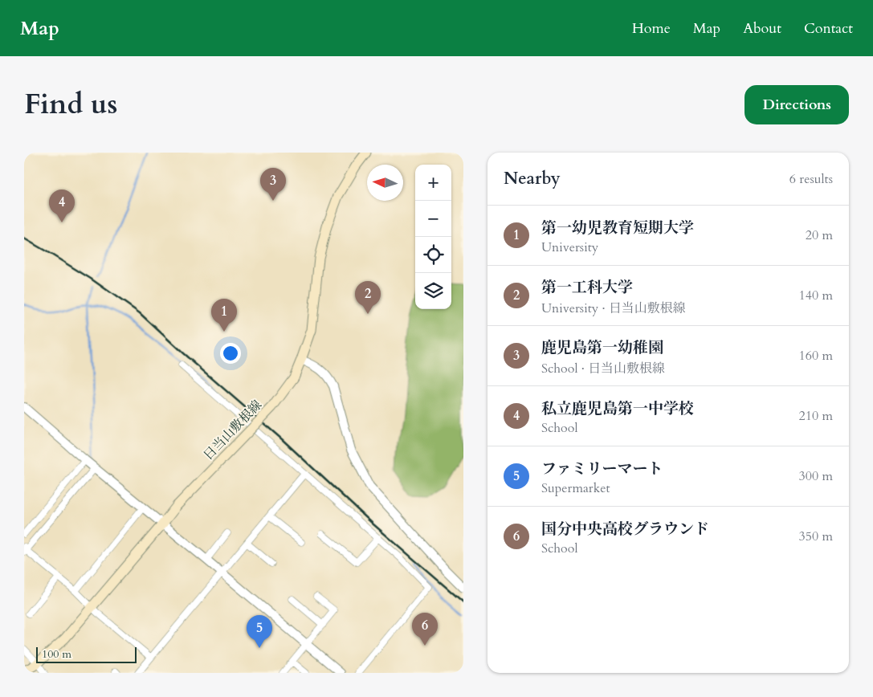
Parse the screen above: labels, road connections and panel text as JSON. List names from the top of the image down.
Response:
{
  "streets": {
    "main road": ["日当山敷根線"]
  },
  "scale_bar": "100 m",
  "north": "left",
  "page": {
    "header": "Map",
    "nav": [
      "Home",
      "Map",
      "About",
      "Contact"
    ],
    "title": "Find us",
    "buttons": "Directions",
    "heading": ["Nearby", "6 results"],
    "map_buttons": ["+", "−"],
    "pins": [
      "3",
      "4",
      "2",
      "1",
      "6",
      "5"
    ],
    "list": [
      {
        "mark": "1",
        "name": "第一幼児教育短期大学",
        "note": "University",
        "value": "20 m"
      },
      {
        "mark": "2",
        "name": "第一工科大学",
        "note": "University · 日当山敷根線",
        "value": "140 m"
      },
      {
        "mark": "3",
        "name": "鹿児島第一幼稚園",
        "note": "School · 日当山敷根線",
        "value": "160 m"
      },
      {
        "mark": "4",
        "name": "私立鹿児島第一中学校",
        "note": "School",
        "value": "210 m"
      },
      {
        "mark": "5",
        "name": "ファミリーマート",
        "note": "Supermarket",
        "value": "300 m"
      },
      {
        "mark": "6",
        "name": "国分中央高校グラウンド",
        "note": "School",
        "value": "350 m"
      }
    ],
    "scale": "100 m"
  }
}
